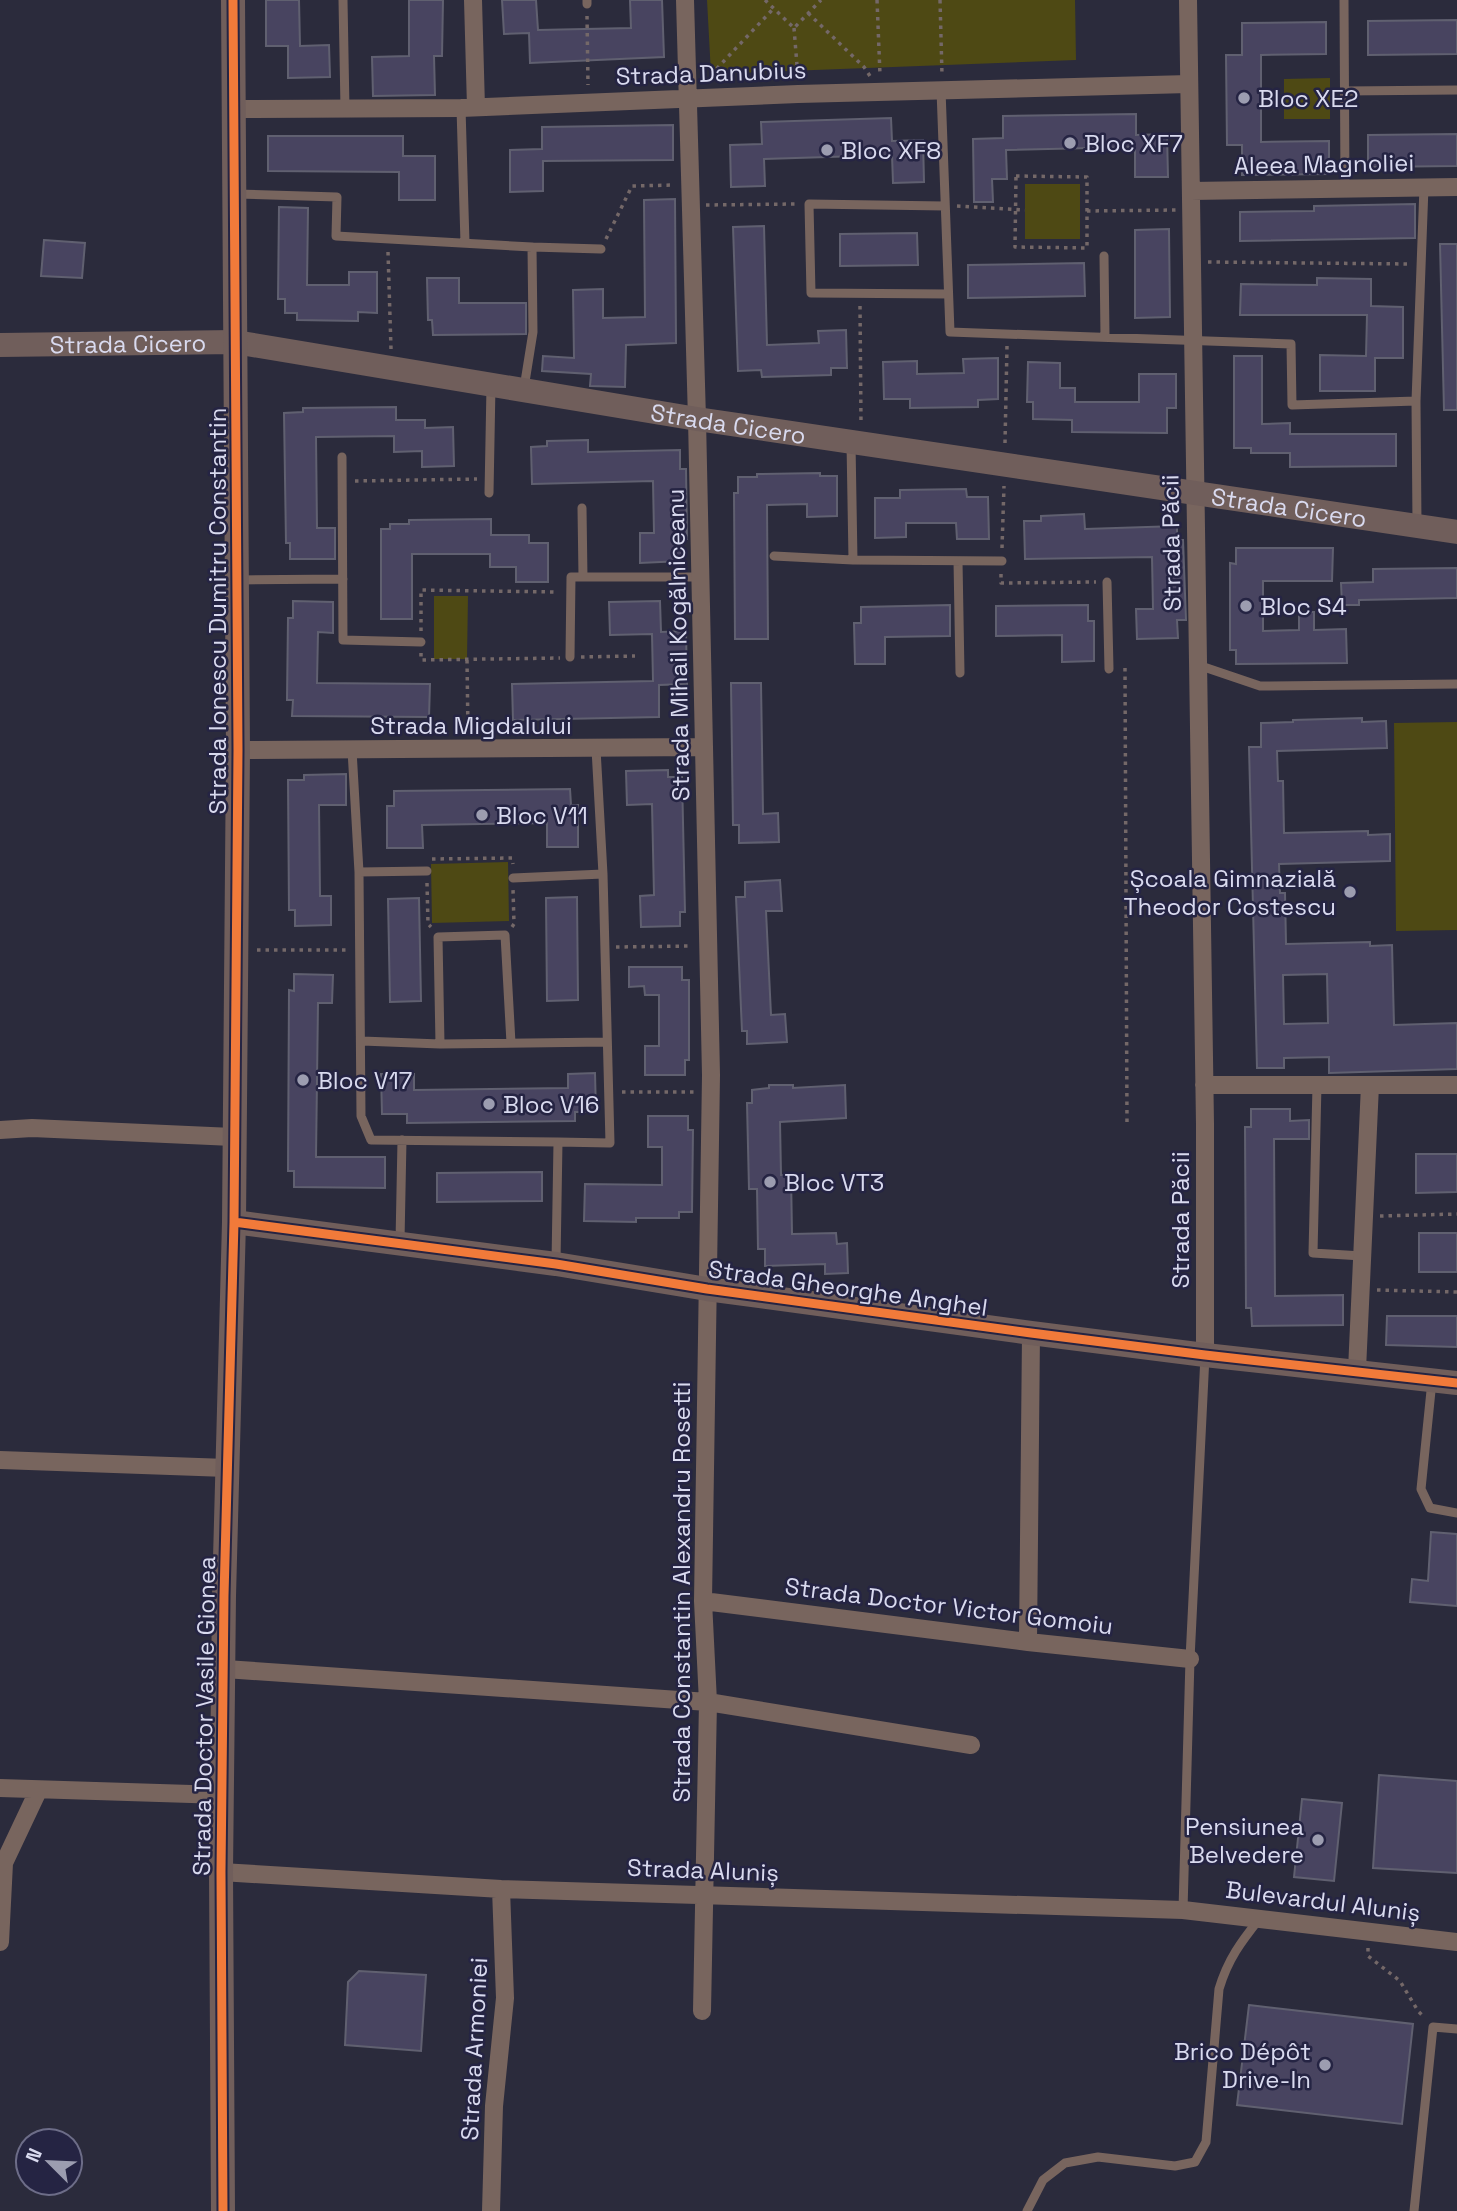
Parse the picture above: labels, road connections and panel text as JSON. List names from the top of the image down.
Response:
{
  "streets": {
    "street": [
      "Strada Danubius",
      "Aleea Magnoliei",
      "Strada Cicero",
      "Strada Păcii",
      "Strada Ionescu Dumitru Constantin",
      "Strada Mihail Kogălniceanu",
      "Strada Migdalului",
      "Strada Gheorghe Anghel",
      "Strada Constantin Alexandru Rosetti",
      "Strada Doctor Victor Gomoiu",
      "Strada Doctor Vasile Gionea",
      "Strada Aluniș",
      "Bulevardul Aluniș",
      "Strada Armoniei"
    ]
  },
  "crossings": [
    ["Strada Danubius", "Strada Păcii"],
    ["Strada Danubius", "Strada Ionescu Dumitru Constantin"],
    ["Strada Danubius", "Strada Mihail Kogălniceanu"],
    ["Aleea Magnoliei", "Strada Păcii"],
    ["Strada Cicero", "Strada Păcii"],
    ["Strada Cicero", "Strada Ionescu Dumitru Constantin"],
    ["Strada Cicero", "Strada Mihail Kogălniceanu"],
    ["Strada Păcii", "Strada Gheorghe Anghel"],
    ["Strada Ionescu Dumitru Constantin", "Strada Migdalului"],
    ["Strada Ionescu Dumitru Constantin", "Strada Gheorghe Anghel"],
    ["Strada Ionescu Dumitru Constantin", "Strada Doctor Vasile Gionea"],
    ["Strada Mihail Kogălniceanu", "Strada Migdalului"],
    ["Strada Mihail Kogălniceanu", "Strada Gheorghe Anghel"],
    ["Strada Mihail Kogălniceanu", "Strada Constantin Alexandru Rosetti"],
    ["Strada Gheorghe Anghel", "Strada Constantin Alexandru Rosetti"],
    ["Strada Gheorghe Anghel", "Strada Doctor Vasile Gionea"],
    ["Strada Constantin Alexandru Rosetti", "Strada Doctor Victor Gomoiu"],
    ["Strada Constantin Alexandru Rosetti", "Strada Aluniș"],
    ["Strada Doctor Vasile Gionea", "Strada Aluniș"],
    ["Strada Aluniș", "Bulevardul Aluniș"],
    ["Strada Aluniș", "Strada Armoniei"]
  ],
  "places": [
    "Bloc XE2",
    "Bloc XF7",
    "Bloc XF8",
    "Bloc S4",
    "Bloc V11",
    "Școala Gimnazială Theodor Costescu",
    "Bloc V17",
    "Bloc V16",
    "Bloc VT3",
    "Pensiunea Belvedere",
    "Brico Dépôt Drive-In"
  ],
  "north": "top left"
}
